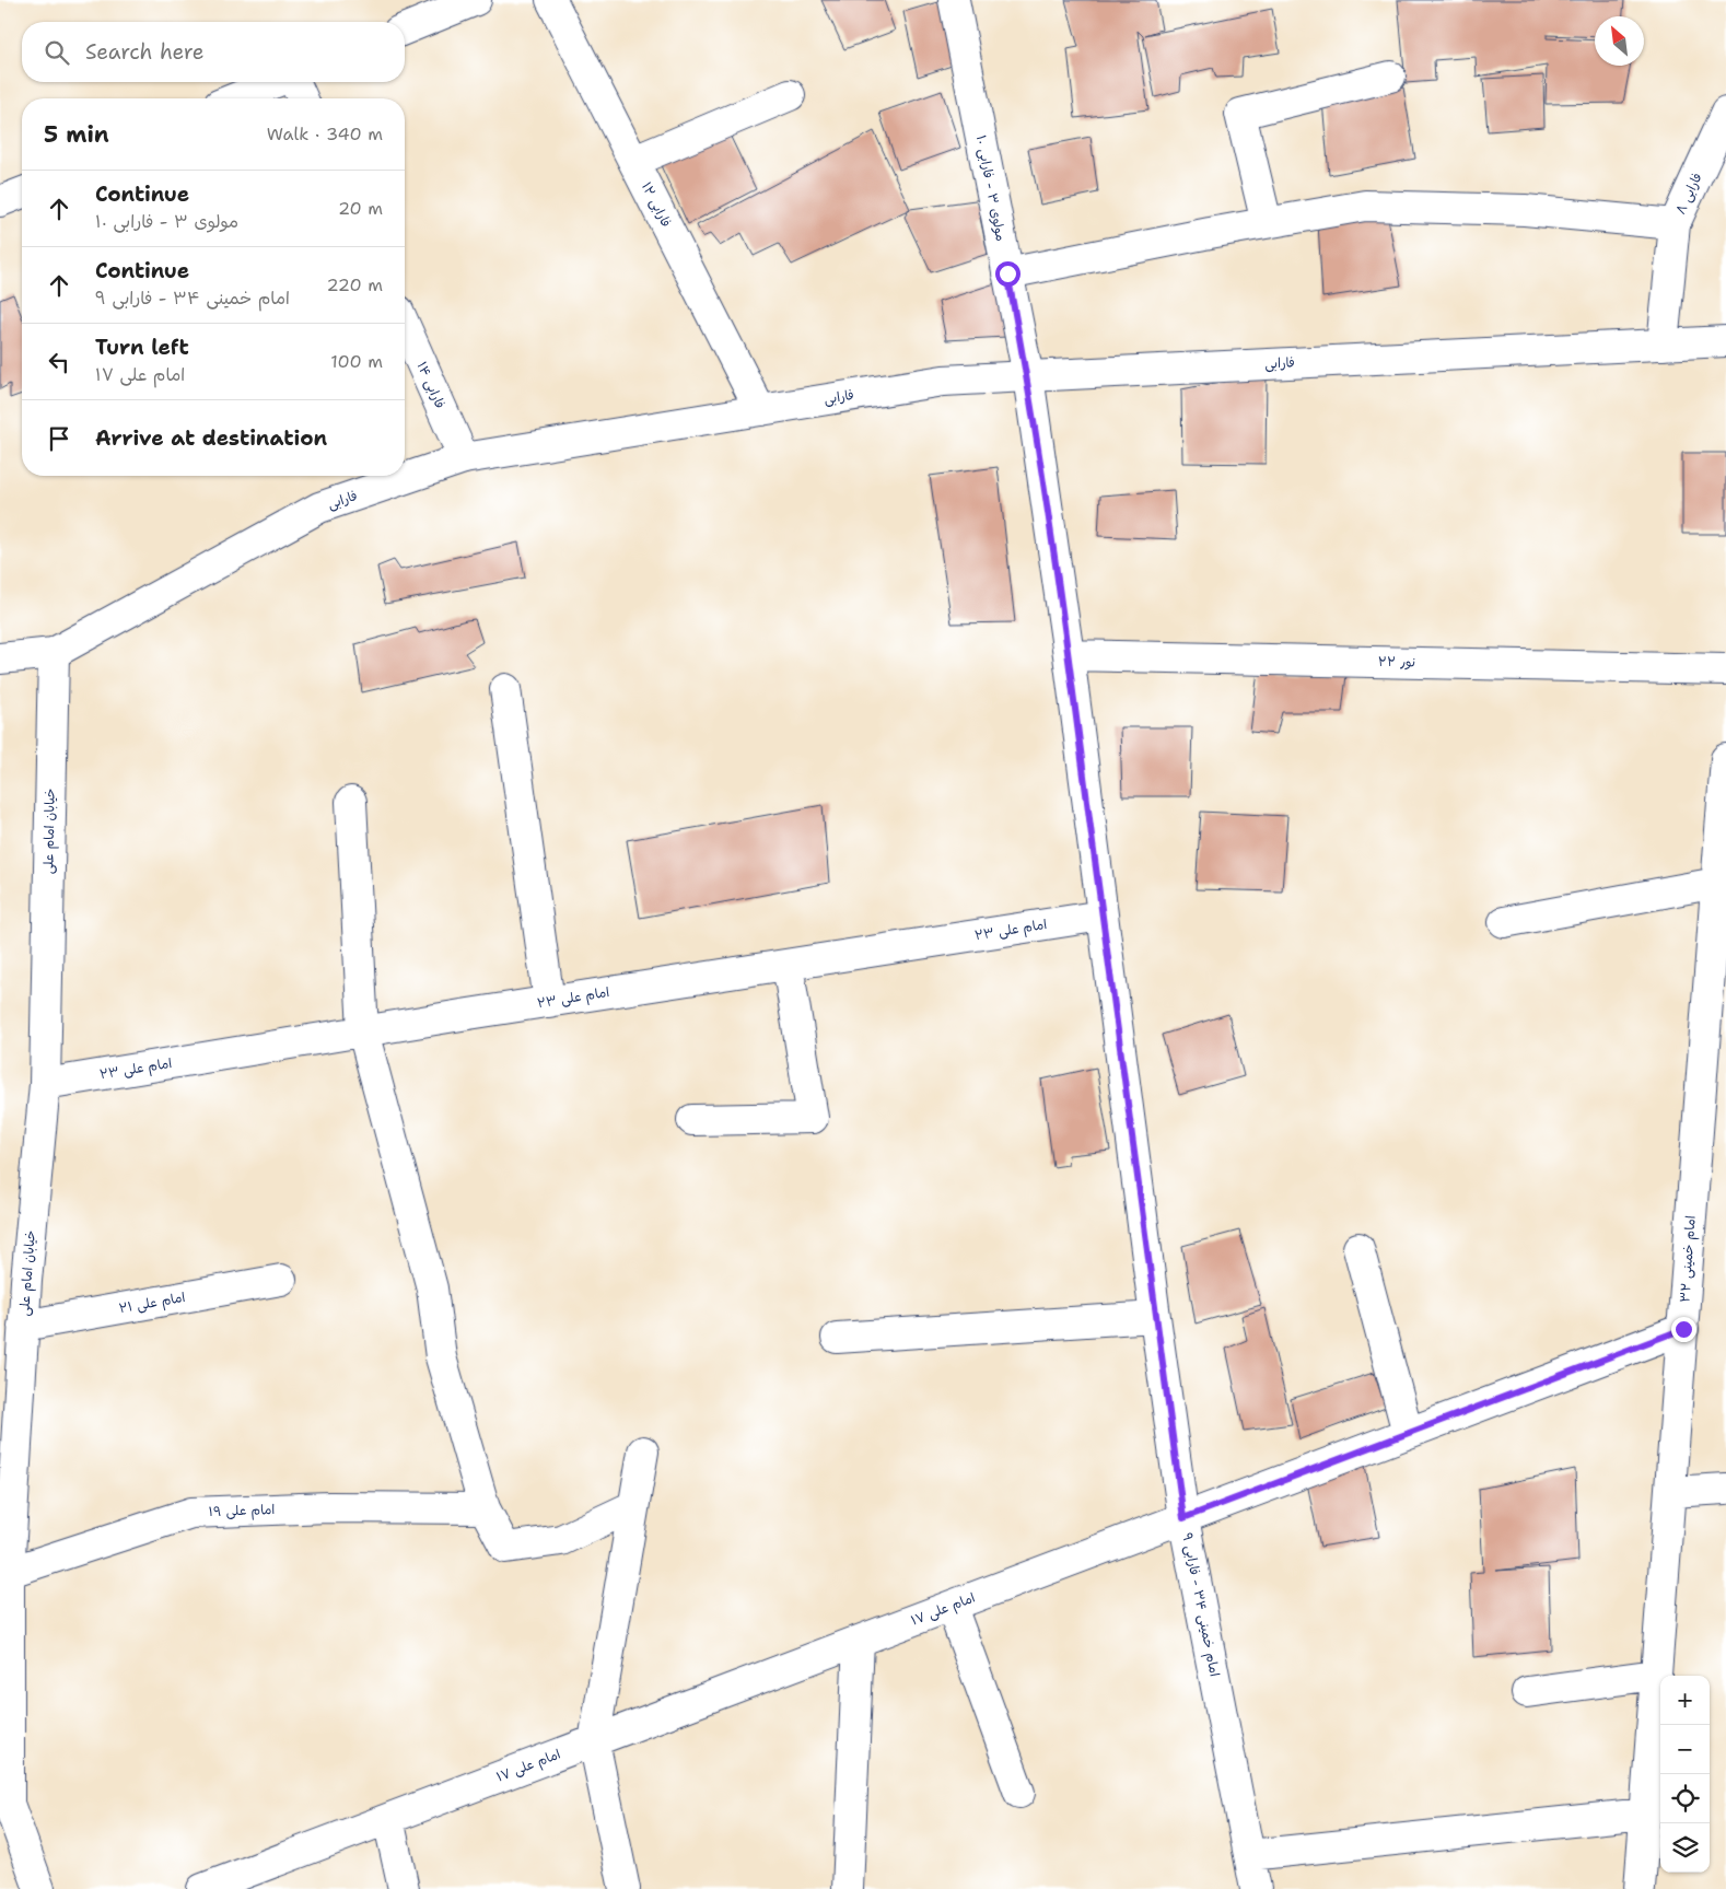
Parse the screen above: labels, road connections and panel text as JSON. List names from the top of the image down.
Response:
{
  "streets": {
    "street": [
      "مولوی ۳ - فارابی ۱۰",
      "فارابی ۸",
      "فارابی ۱۲",
      "فارابی",
      "فارابی ۱۴",
      "نور ۲۲",
      "خیابان امام علی",
      "امام علی ۲۳",
      "امام خمینی ۳۲",
      "امام علی ۲۱",
      "امام علی ۱۹",
      "امام خمینی ۳۴ - فارابی ۹",
      "امام علی ۱۷"
    ]
  },
  "crossings": [
    ["مولوی ۳ - فارابی ۱۰", "فارابی"],
    ["مولوی ۳ - فارابی ۱۰", "امام خمینی ۳۴ - فارابی ۹"],
    ["فارابی ۸", "فارابی"],
    ["فارابی ۱۲", "فارابی"],
    ["فارابی", "فارابی ۱۴"],
    ["فارابی", "خیابان امام علی"],
    ["فارابی", "امام خمینی ۳۴ - فارابی ۹"],
    ["نور ۲۲", "امام خمینی ۳۴ - فارابی ۹"],
    ["خیابان امام علی", "امام علی ۲۳"],
    ["خیابان امام علی", "امام علی ۲۱"],
    ["خیابان امام علی", "امام علی ۱۹"],
    ["امام علی ۲۳", "امام خمینی ۳۴ - فارابی ۹"],
    ["امام خمینی ۳۲", "امام علی ۱۷"],
    ["امام خمینی ۳۴ - فارابی ۹", "امام علی ۱۷"]
  ],
  "north": "top left",
  "page": {
    "search": "Search here",
    "heading": ["5 min", "Walk · 340 m"],
    "list": [
      ["Continue", "مولوی ۳ - فارابی ۱۰", "20 m"],
      ["Continue", "امام خمینی ۳۴ - فارابی ۹", "220 m"],
      ["Turn left", "امام علی ۱۷", "100 m"],
      "Arrive at destination"
    ],
    "map_buttons": ["+", "−"]
  }
}
